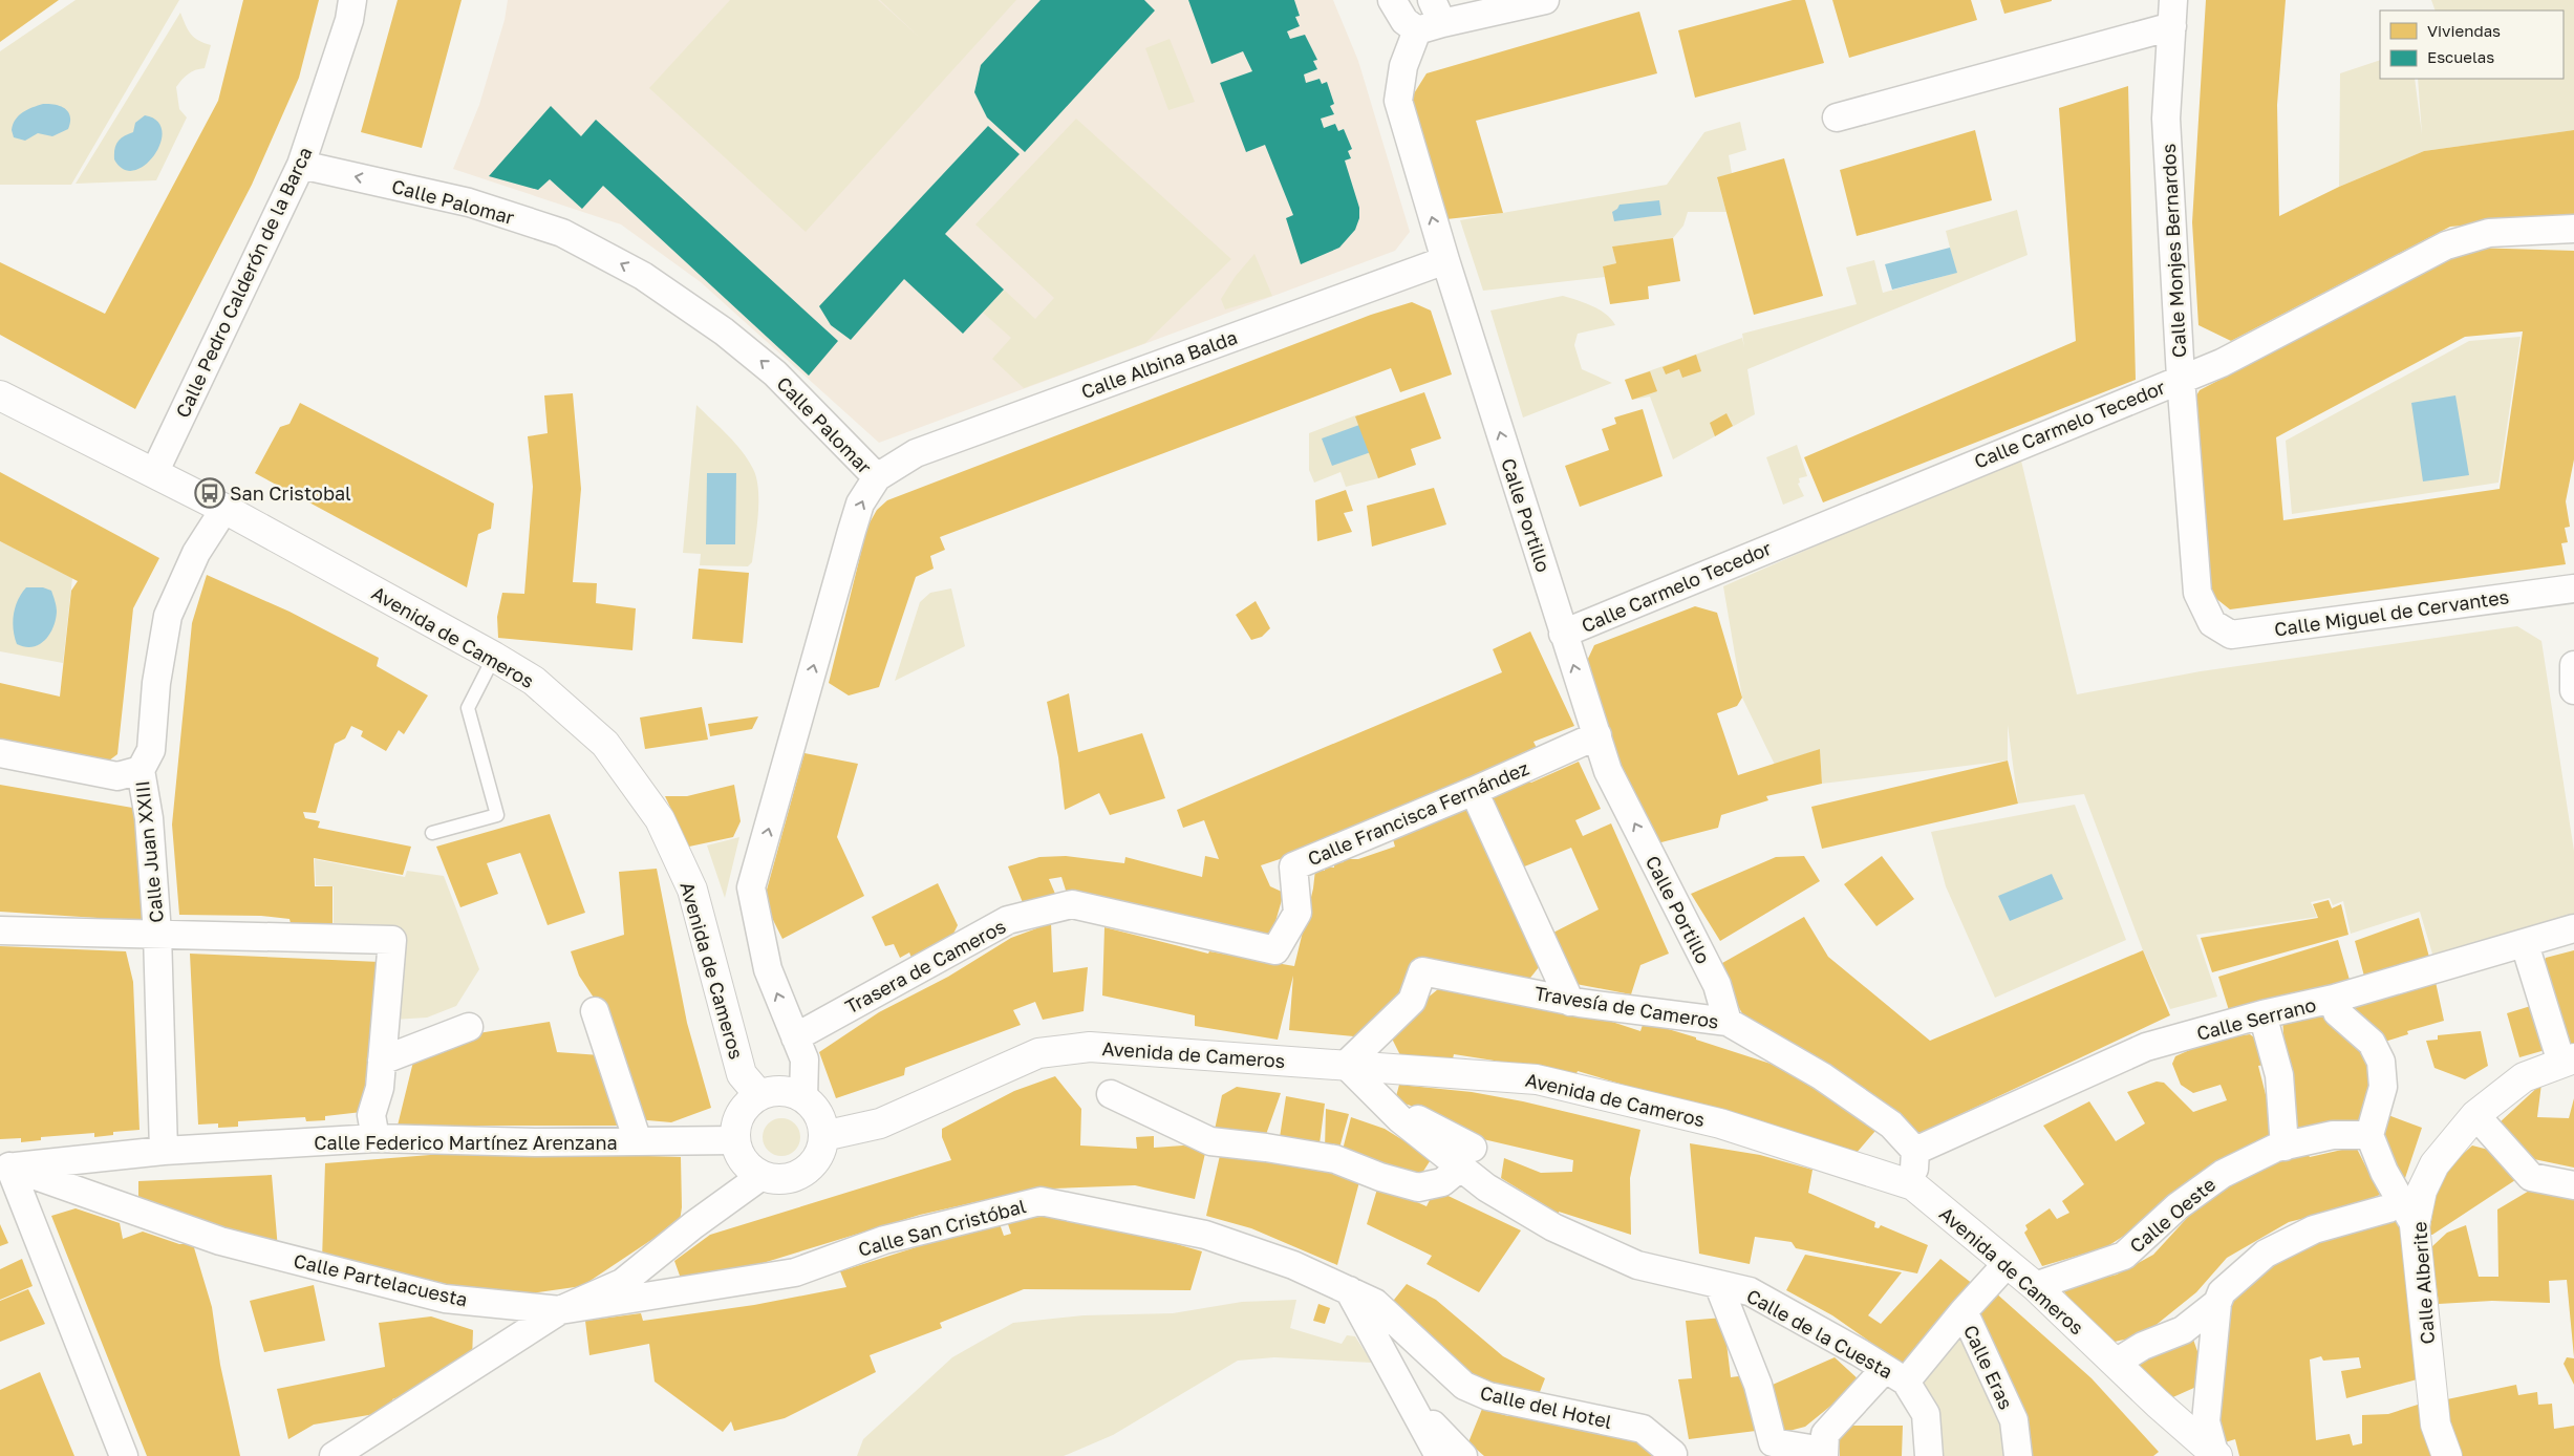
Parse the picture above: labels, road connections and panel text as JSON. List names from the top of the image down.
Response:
{
  "streets": {
    "main road": ["Avenida de Cameros", "Calle Alberite"],
    "street": [
      "Calle Palomar",
      "Calle Monjes Bernardos",
      "Calle Pedro Calderón de la Barca",
      "Calle Albina Balda",
      "Calle Carmelo Tecedor",
      "Calle Portillo",
      "Calle Miguel de Cervantes",
      "Calle Francisca Fernández",
      "Calle Juan XXIII",
      "Trasera de Cameros",
      "Travesía de Cameros",
      "Calle Serrano",
      "Calle Federico Martínez Arenzana",
      "Calle Oeste",
      "Calle San Cristóbal",
      "Calle Partelacuesta",
      "Calle de la Cuesta",
      "Calle Eras",
      "Calle del Hotel"
    ]
  },
  "crossings": [
    ["Calle Palomar", "Calle Pedro Calderón de la Barca"],
    ["Calle Palomar", "Calle Albina Balda"],
    ["Calle Palomar", "Avenida de Cameros"],
    ["Calle Palomar", "Trasera de Cameros"],
    ["Calle Palomar", "Calle Federico Martínez Arenzana"],
    ["Calle Monjes Bernardos", "Calle Carmelo Tecedor"],
    ["Calle Monjes Bernardos", "Calle Miguel de Cervantes"],
    ["Calle Pedro Calderón de la Barca", "Avenida de Cameros"],
    ["Calle Albina Balda", "Calle Portillo"],
    ["Calle Carmelo Tecedor", "Calle Portillo"],
    ["Calle Portillo", "Calle Francisca Fernández"],
    ["Calle Portillo", "Travesía de Cameros"],
    ["Avenida de Cameros", "Calle Juan XXIII"],
    ["Avenida de Cameros", "Travesía de Cameros"],
    ["Avenida de Cameros", "Calle Federico Martínez Arenzana"],
    ["Avenida de Cameros", "Calle Oeste"],
    ["Avenida de Cameros", "Calle de la Cuesta"],
    ["Avenida de Cameros", "Calle Eras"],
    ["Calle Francisca Fernández", "Trasera de Cameros"],
    ["Calle Juan XXIII", "Calle Federico Martínez Arenzana"],
    ["Travesía de Cameros", "Calle Serrano"],
    ["Travesía de Cameros", "Calle de la Cuesta"],
    ["Calle Federico Martínez Arenzana", "Calle Partelacuesta"],
    ["Calle San Cristóbal", "Calle Partelacuesta"],
    ["Calle San Cristóbal", "Calle del Hotel"]
  ],
  "one_way": ["Calle Portillo"],
  "places": {
    "bus stop": ["San Cristobal"]
  },
  "legend": ["Viviendas", "Escuelas"]
}
